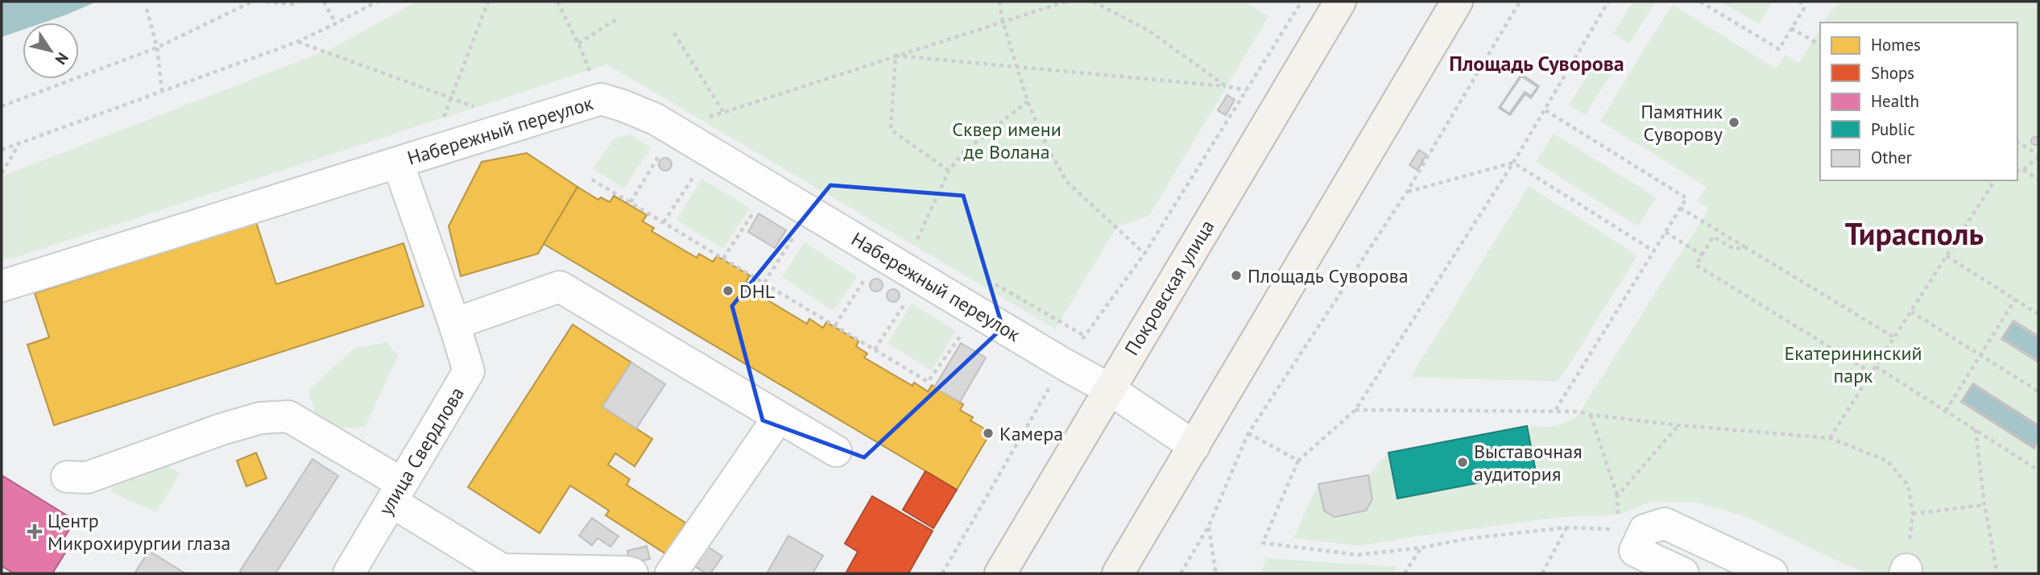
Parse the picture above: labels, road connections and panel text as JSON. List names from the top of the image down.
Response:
{
  "streets": {
    "main road": ["Покровская улица"],
    "street": ["Набережный переулок", "улица Свердлова"]
  },
  "crossings": [
    ["Набережный переулок", "Покровская улица"],
    ["Набережный переулок", "улица Свердлова"]
  ],
  "districts": ["Площадь Суворова", "Тирасполь"],
  "parks": ["Сквер имени де Волана", "Екатерининский парк"],
  "places": {
    "other": [
      "Памятник Суворову",
      "Площадь Суворова",
      "DHL",
      "Камера",
      "Выставочная аудитория"
    ],
    "health": ["Центр Микрохирургии глаза"]
  },
  "legend": [
    "Homes",
    "Shops",
    "Health",
    "Public",
    "Other"
  ],
  "north": "bottom right"
}
